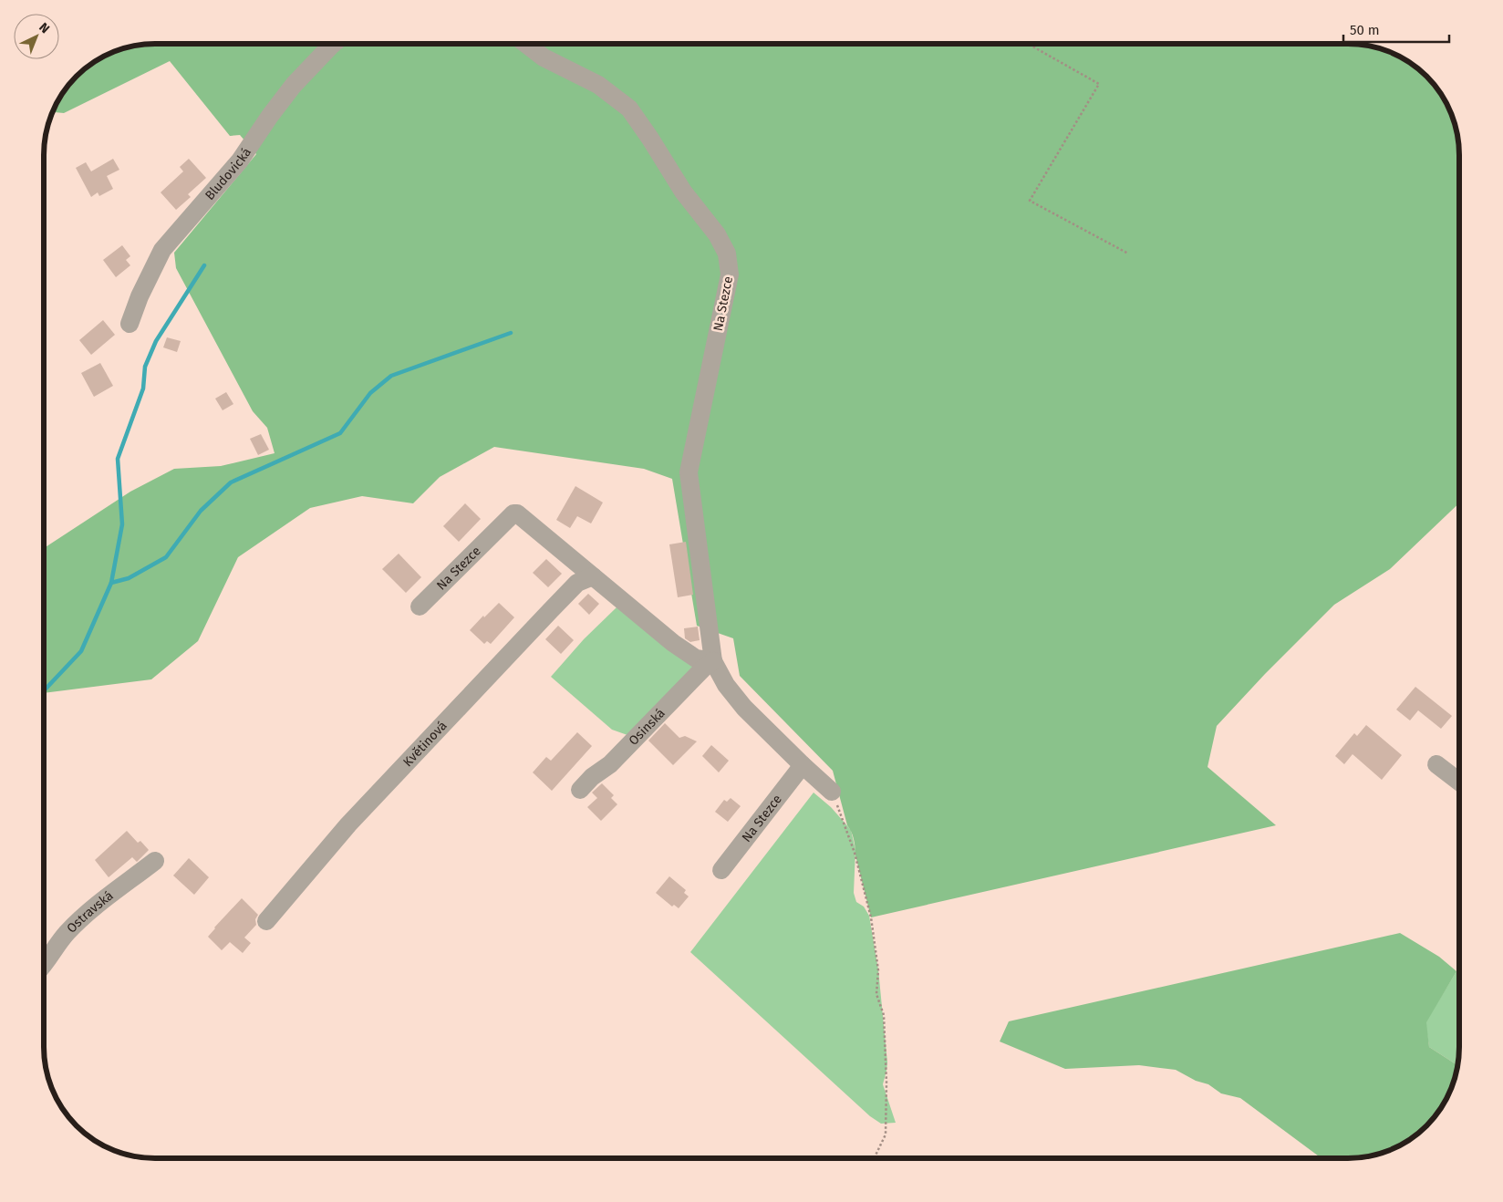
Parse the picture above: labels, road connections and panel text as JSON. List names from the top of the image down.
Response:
{
  "streets": {
    "street": [
      "Bludovická",
      "Na Stezce",
      "Osinská",
      "Květinová",
      "Ostravská"
    ]
  },
  "crossings": [
    ["Na Stezce", "Osinská"],
    ["Na Stezce", "Květinová"]
  ],
  "scale_bar": "50 m",
  "north": "top right"
}
